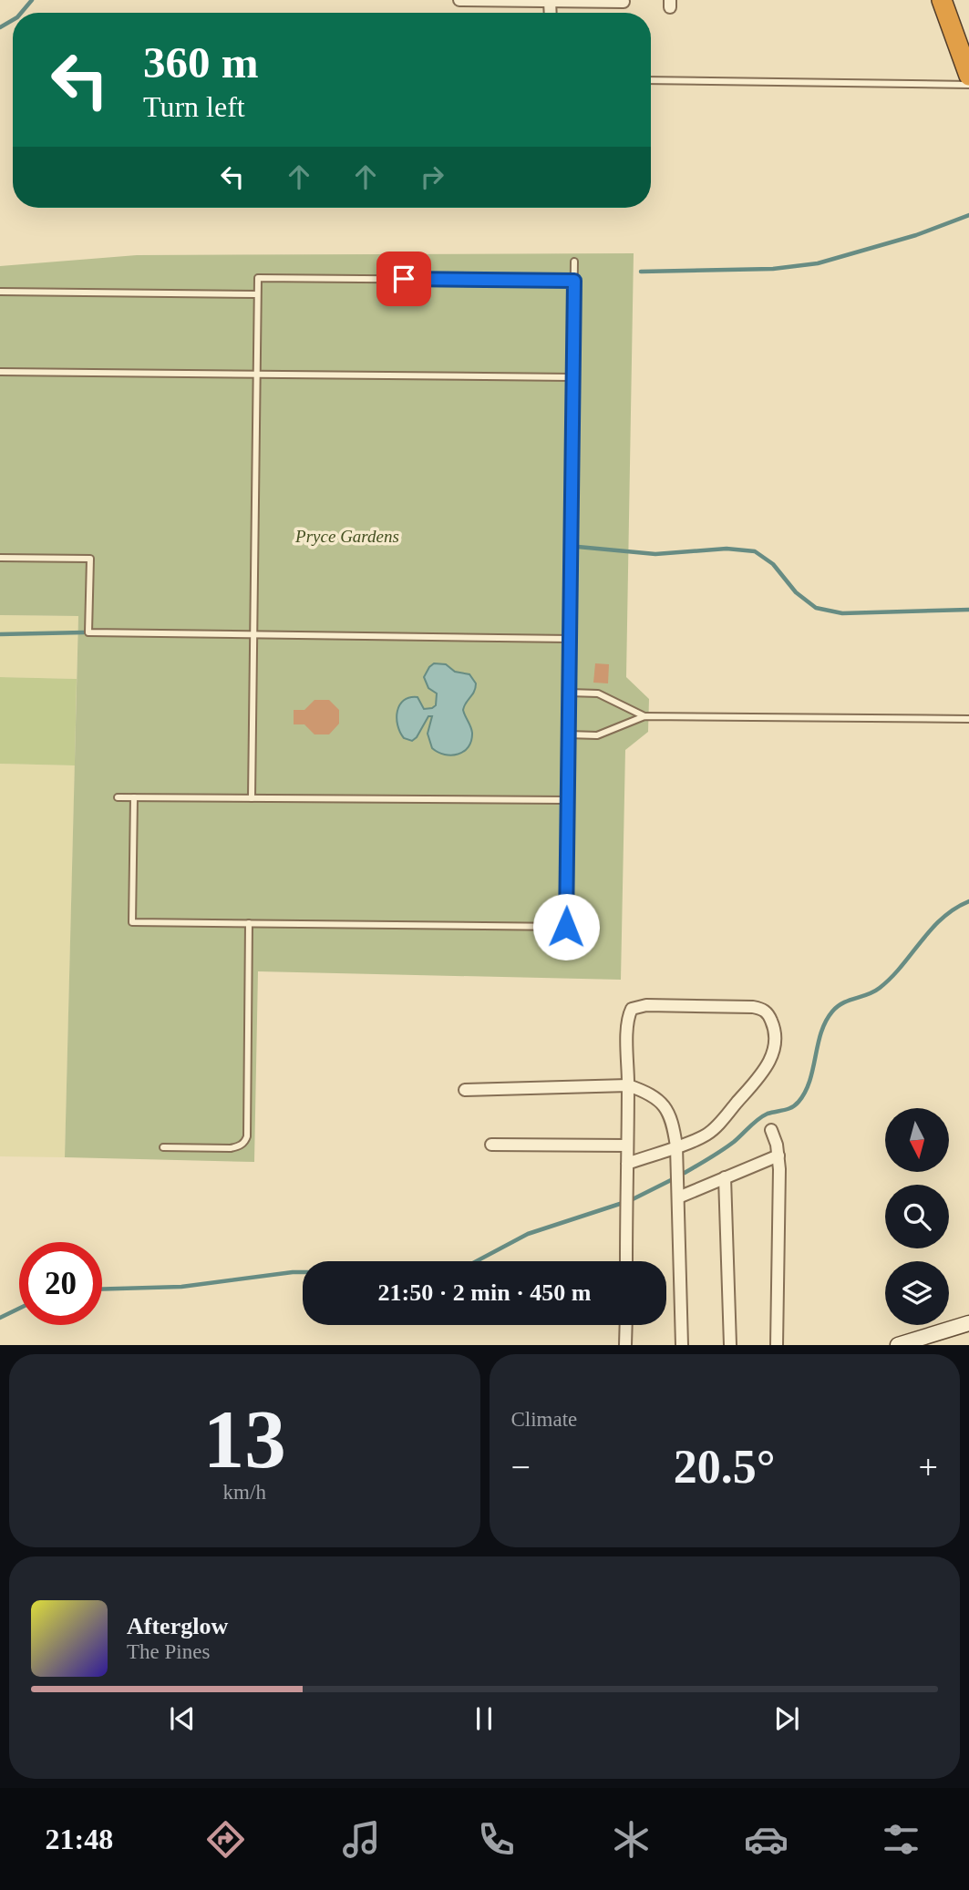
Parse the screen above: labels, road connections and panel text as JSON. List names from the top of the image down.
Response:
{
  "parks": ["Pryce Gardens"],
  "north": "bottom",
  "page": {
    "turn": ["360 m", "Turn left"],
    "limit": "20",
    "trip": "21:50 · 2 min · 450 m",
    "tile": [
      ["13", "km/h"],
      "Climate"
    ],
    "heat": ["−", "20.5°", "+"],
    "song": ["Afterglow", "The Pines"],
    "tabs": "21:48"
  }
}
